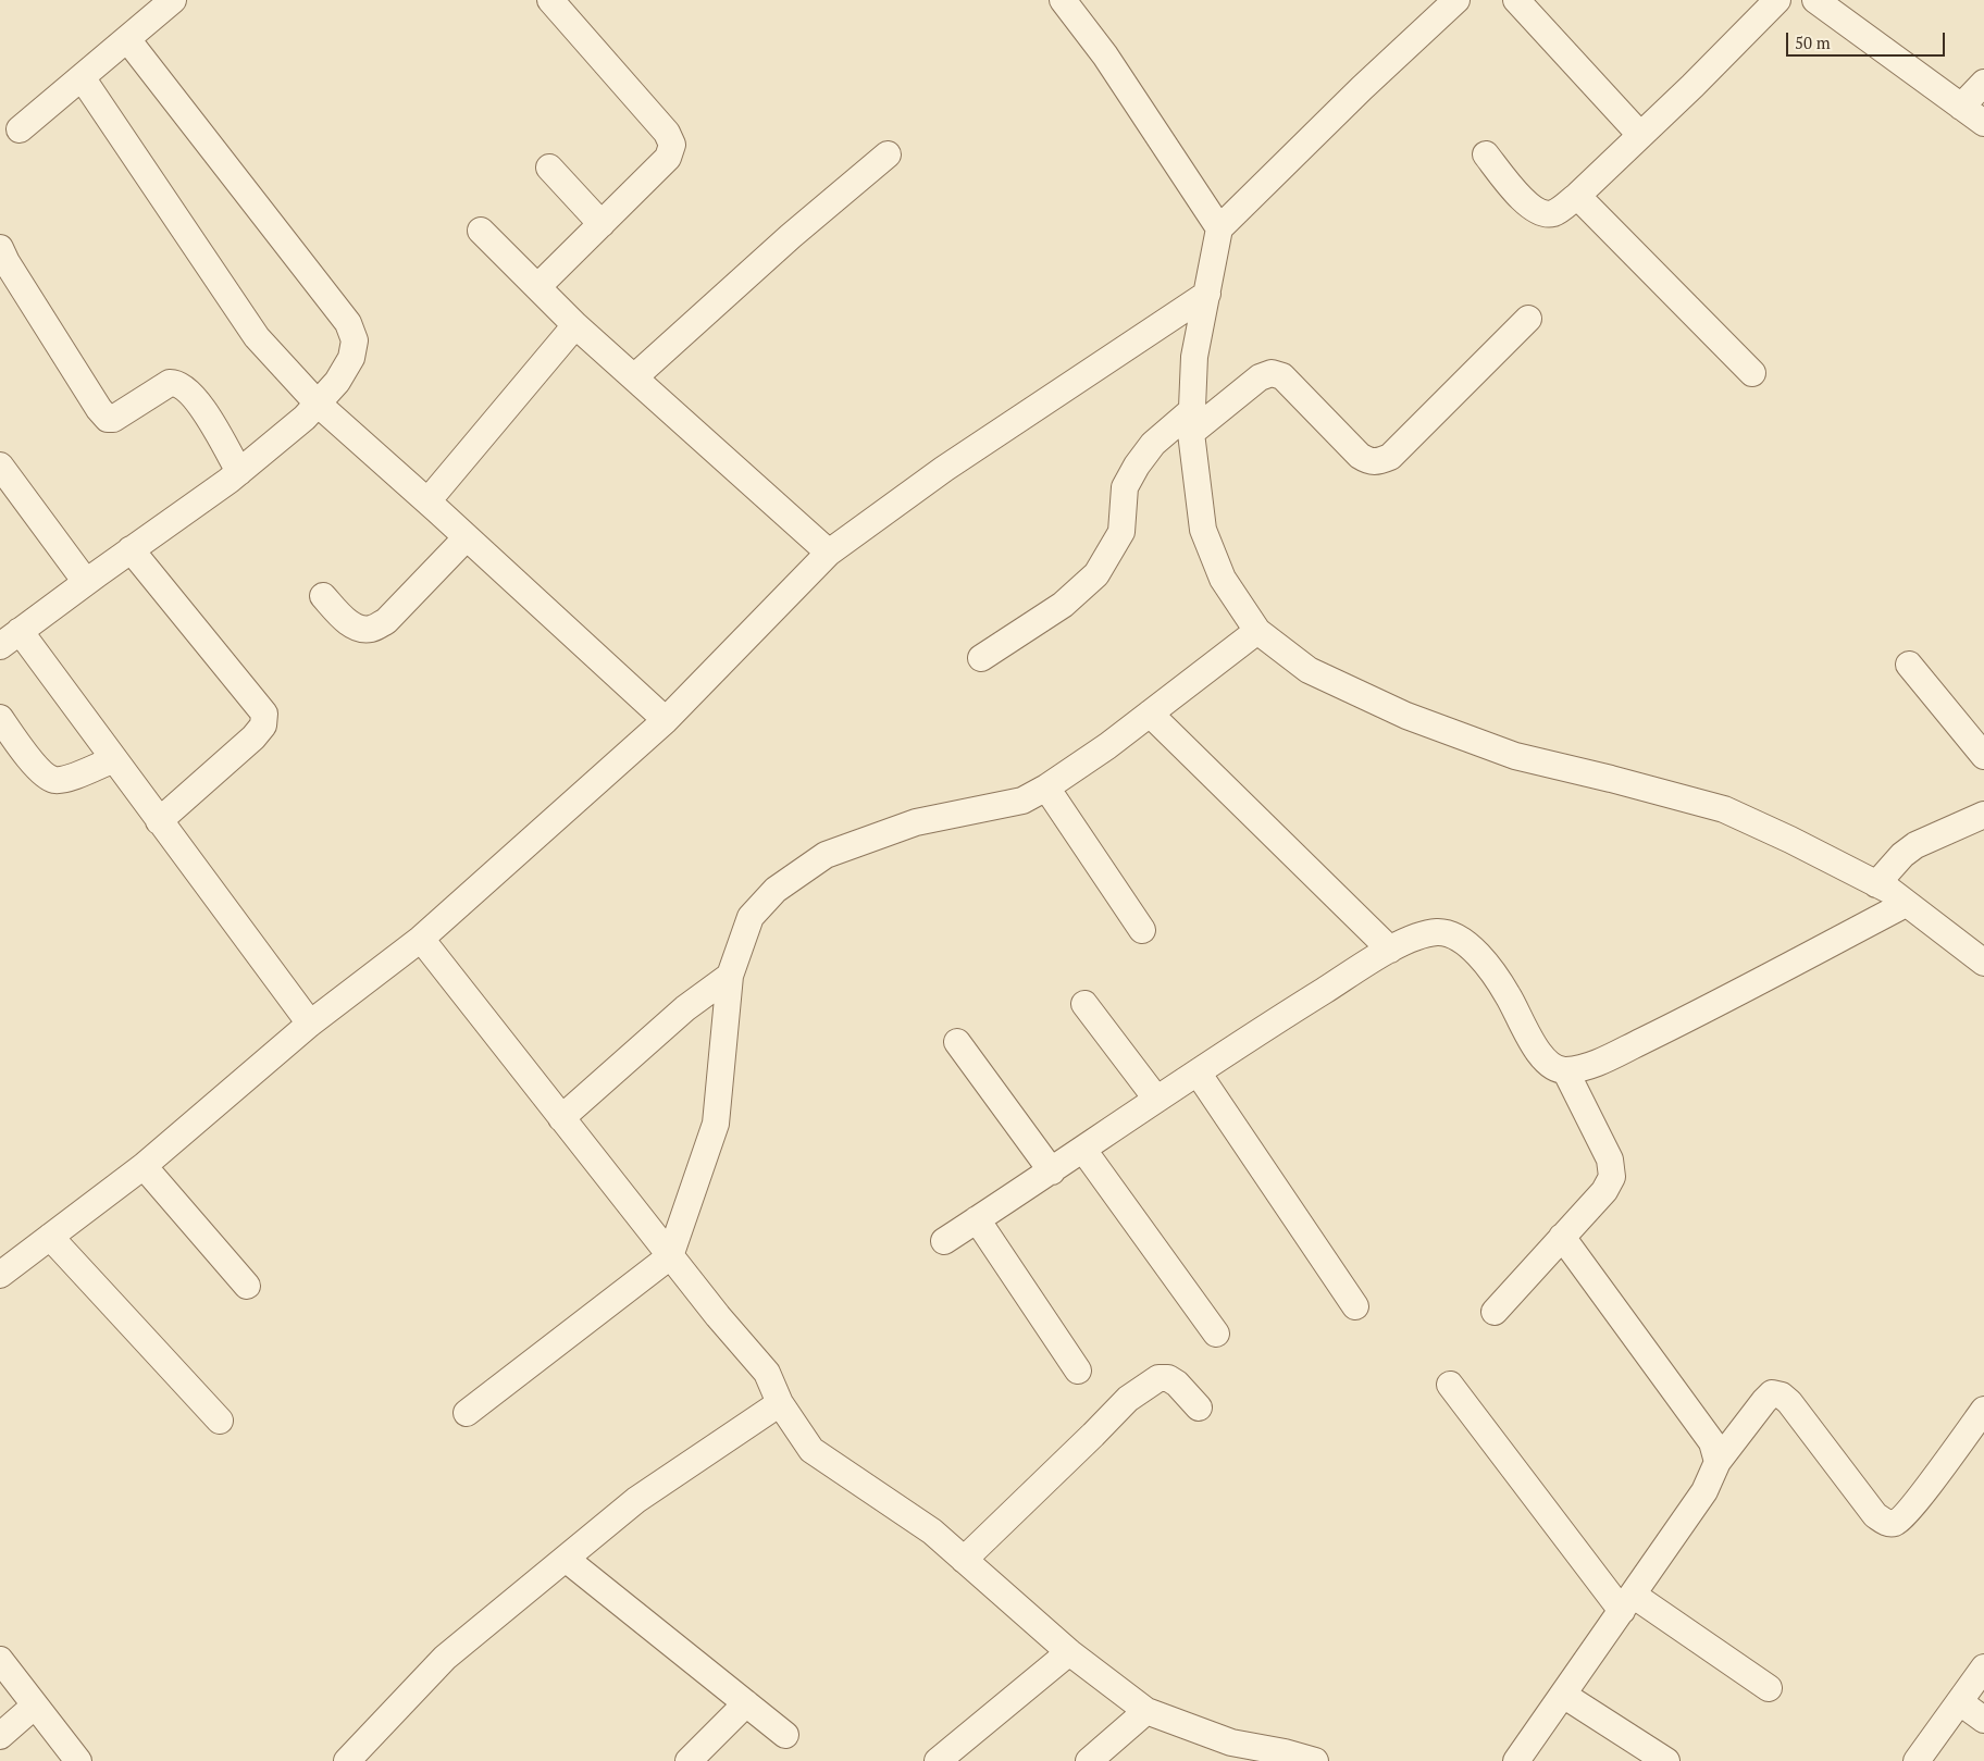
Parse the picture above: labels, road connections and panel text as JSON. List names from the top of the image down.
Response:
{
  "scale_bar": "50 m"
}
